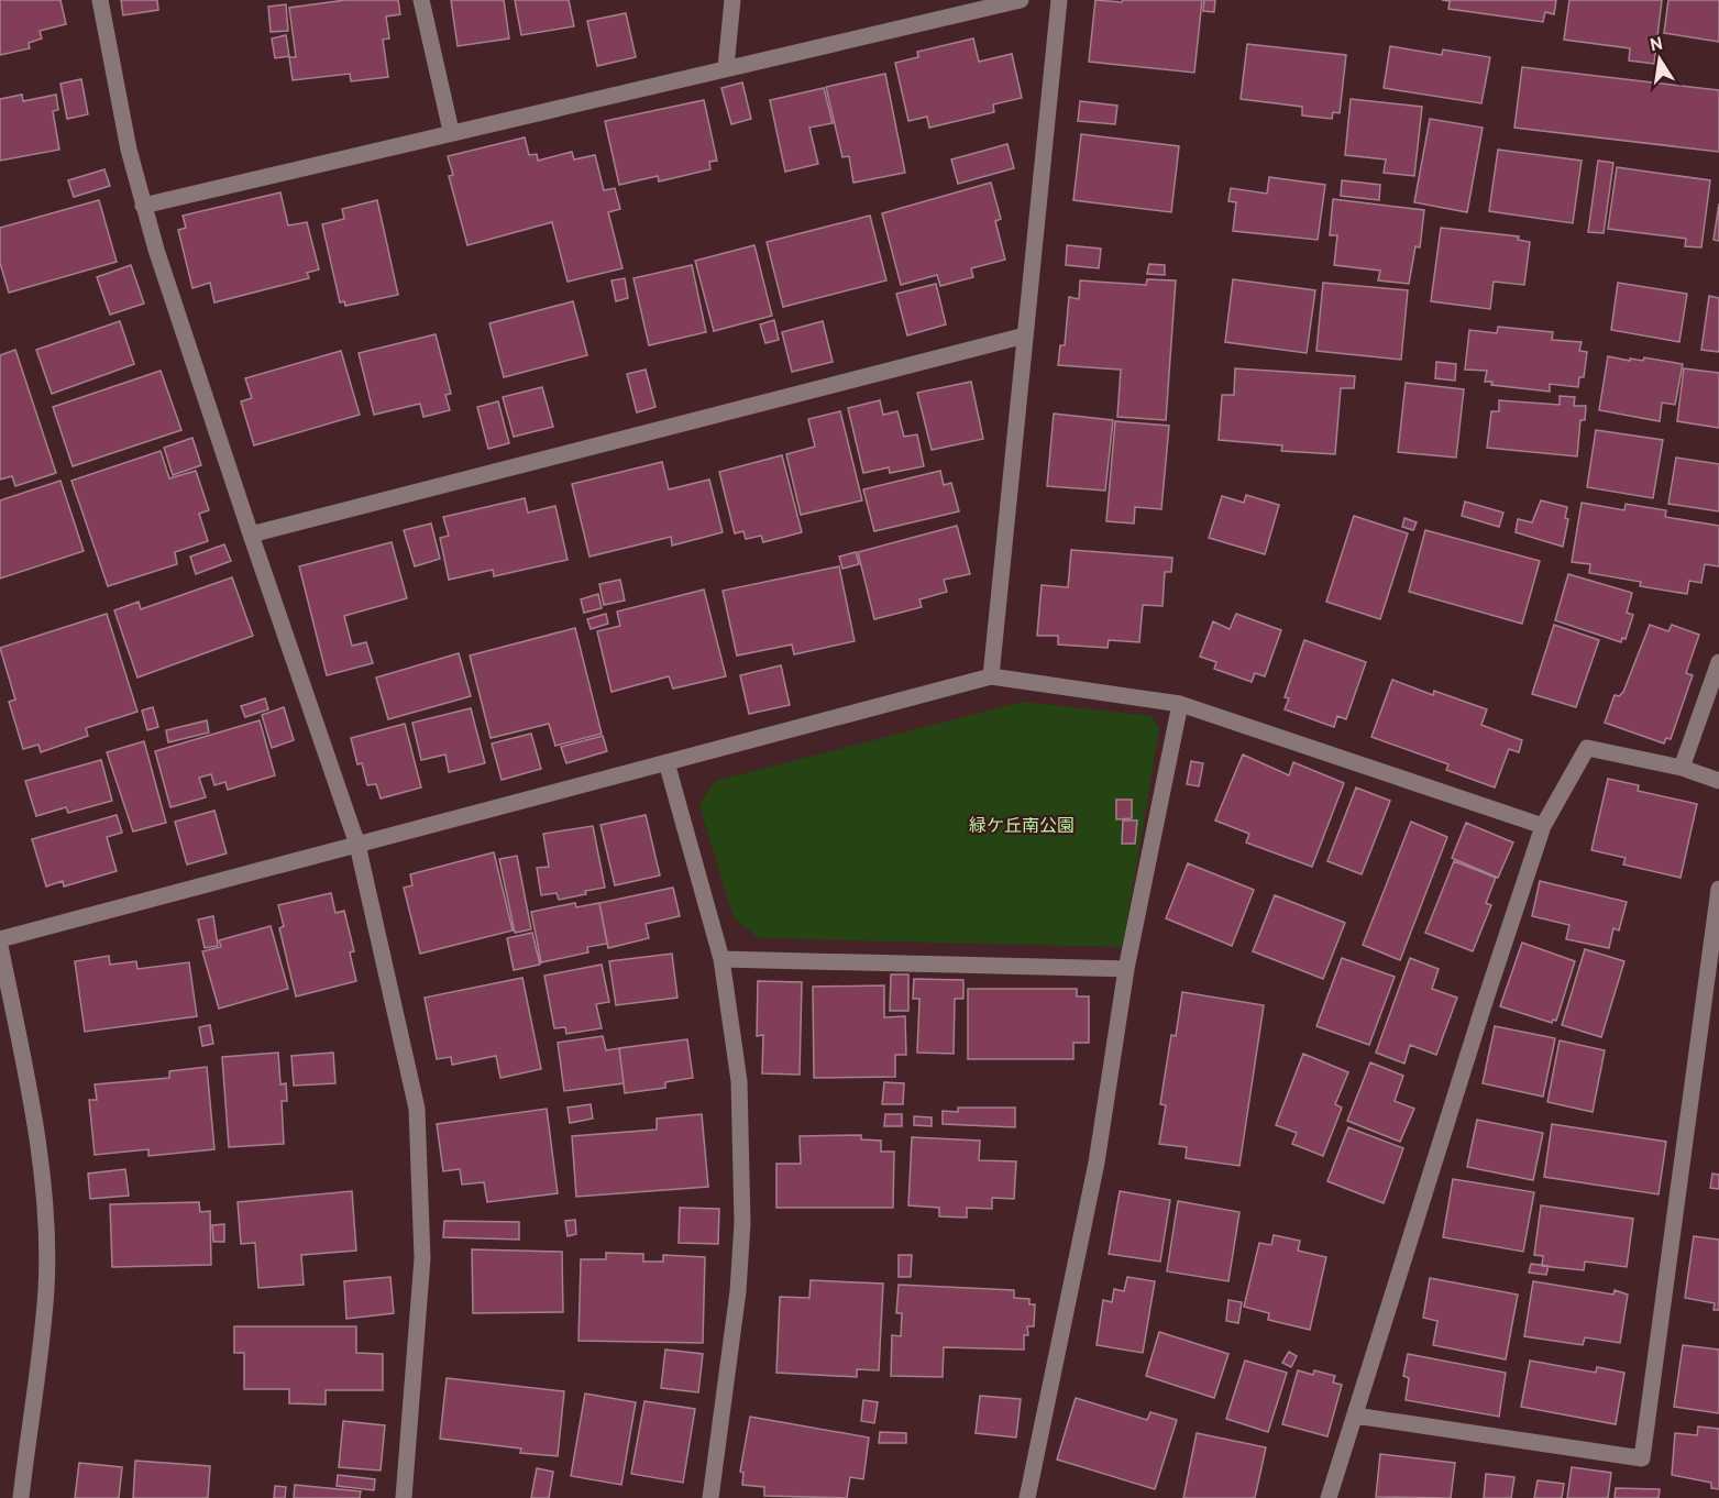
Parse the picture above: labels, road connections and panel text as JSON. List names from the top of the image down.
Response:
{
  "parks": ["緑ケ丘南公園"],
  "north": "top"
}
